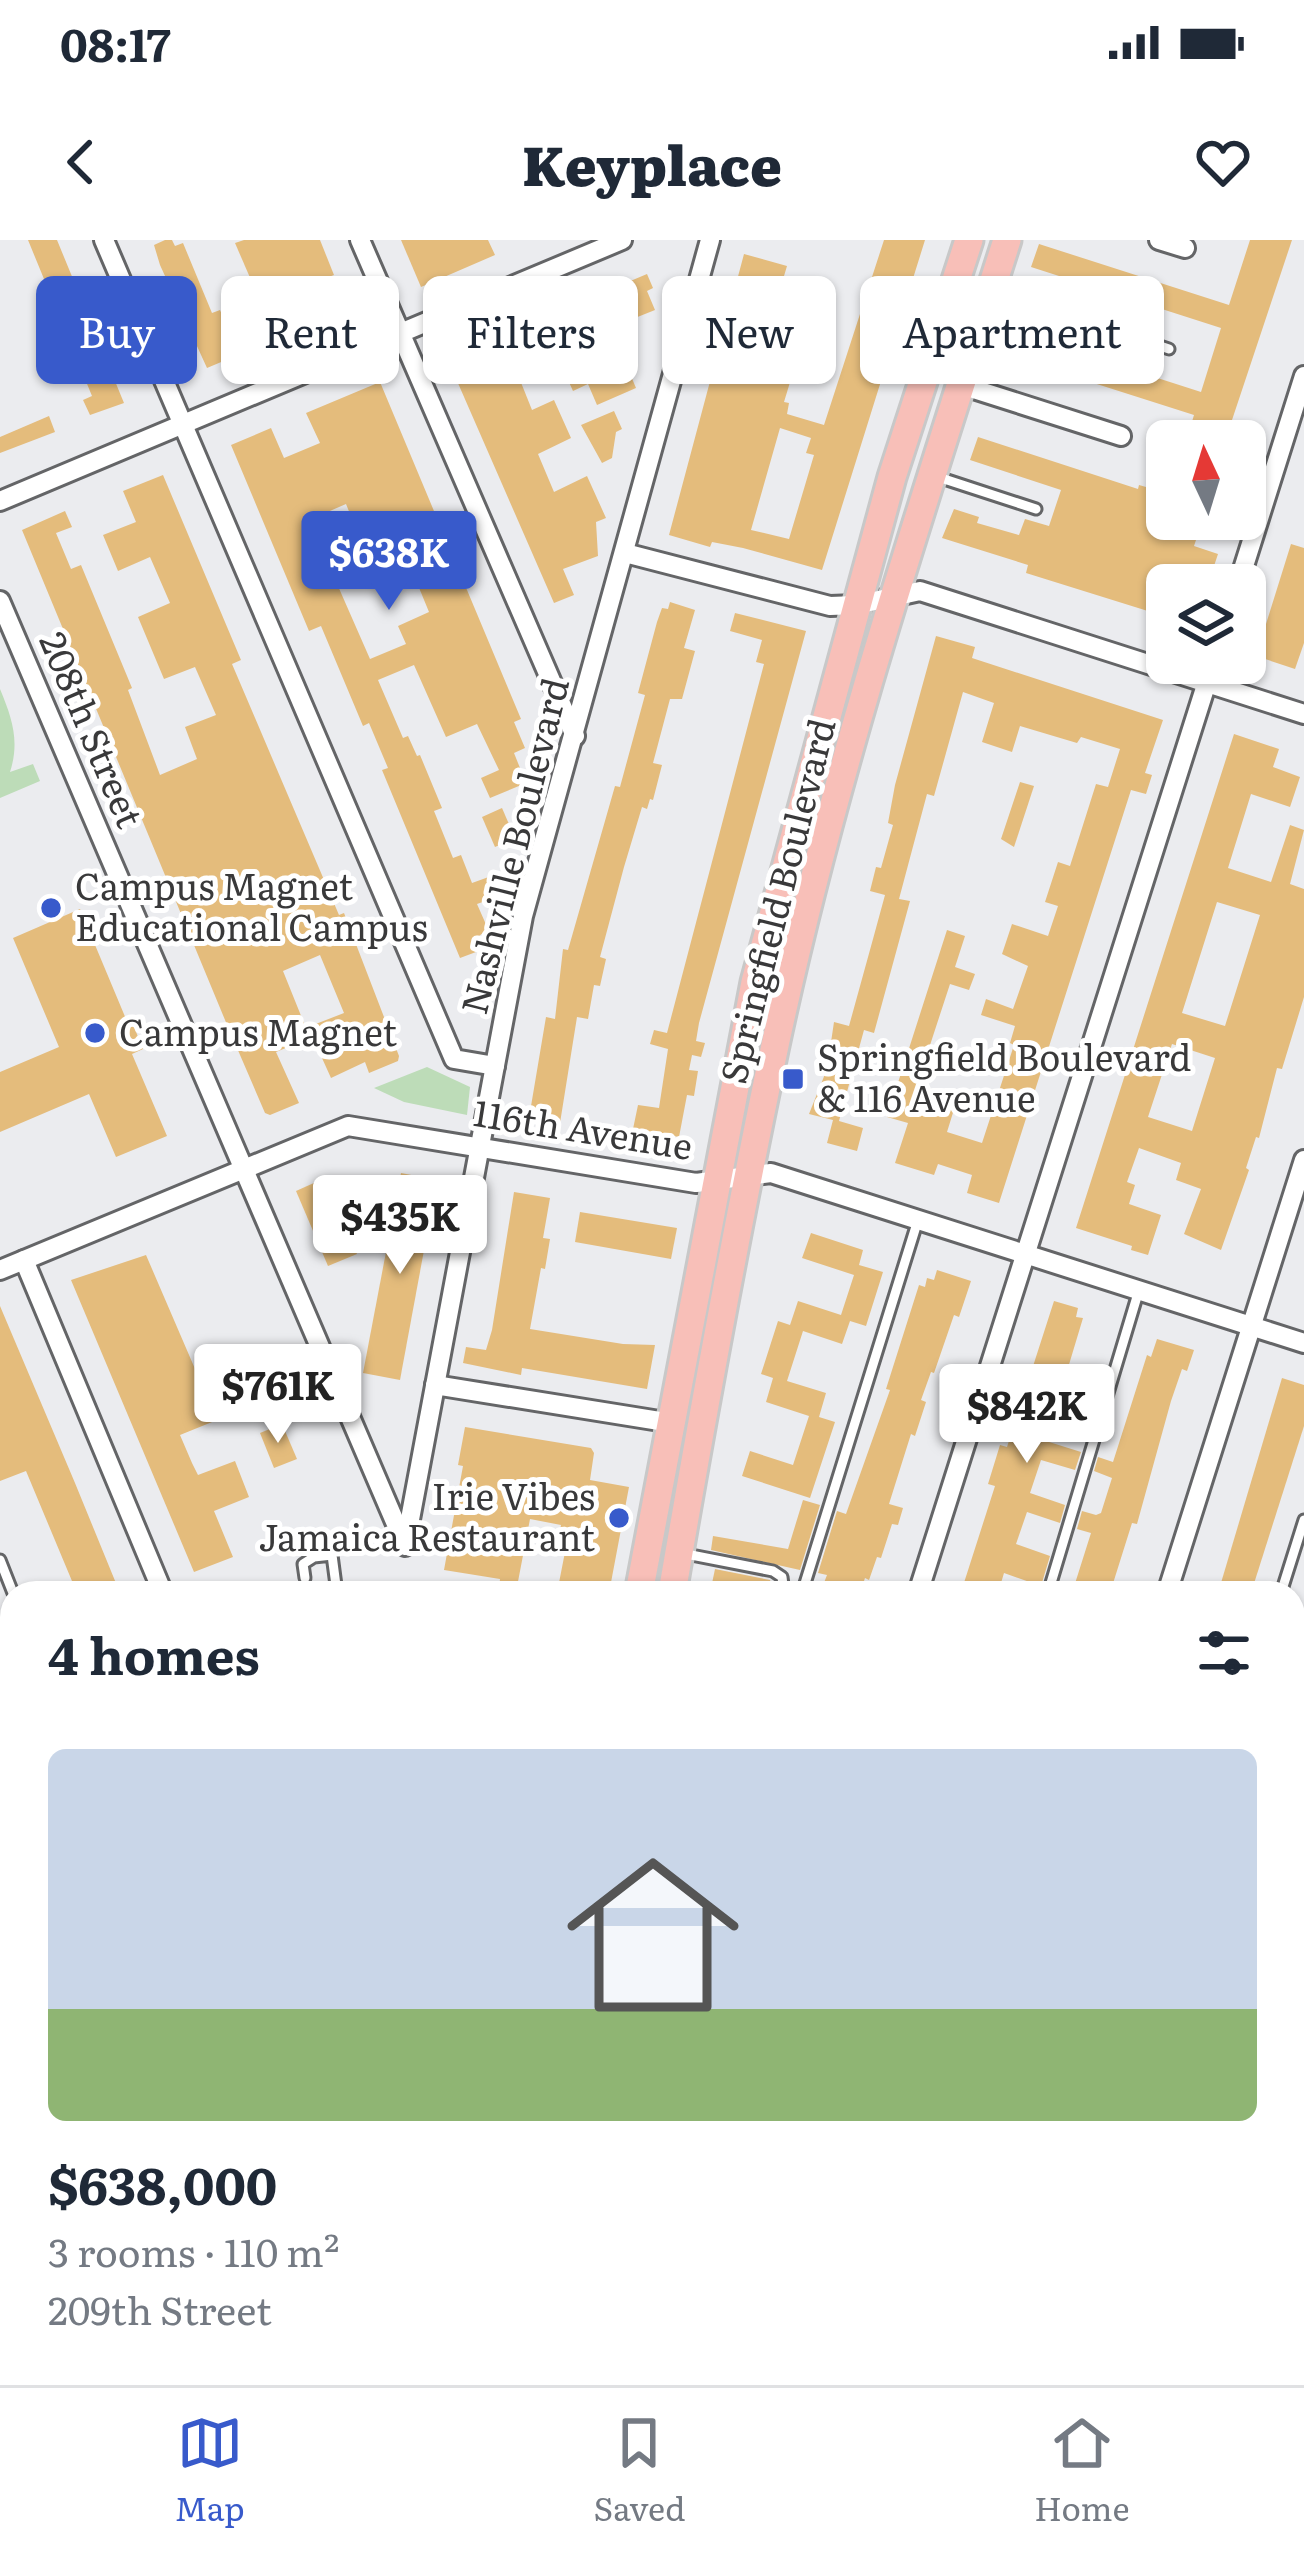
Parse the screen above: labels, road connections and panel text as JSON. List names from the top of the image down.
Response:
{
  "streets": {
    "main road": ["Springfield Boulevard"],
    "street": ["208th Street", "Nashville Boulevard", "116th Avenue"]
  },
  "crossings": [
    ["208th Street", "Nashville Boulevard"],
    ["208th Street", "116th Avenue"],
    ["Nashville Boulevard", "116th Avenue"],
    ["Springfield Boulevard", "116th Avenue"]
  ],
  "places": {
    "other": ["Campus Magnet Educational Campus", "Campus Magnet", "Irie Vibes Jamaica Restaurant"],
    "transit": ["Springfield Boulevard & 116 Avenue"]
  },
  "north": "top",
  "page": {
    "status": "08:17",
    "header": "Keyplace",
    "chip": [
      "Buy",
      "Rent",
      "Filters",
      "New",
      "Apartment"
    ],
    "price": [
      "$638K",
      "$435K",
      "$761K",
      "$842K"
    ],
    "heading": "4 homes",
    "list": [
      {
        "name": "$638,000",
        "note": "3 rooms · 110 m² · 209th Street"
      }
    ],
    "tabs": ["Map", "Saved", "Home"]
  }
}
